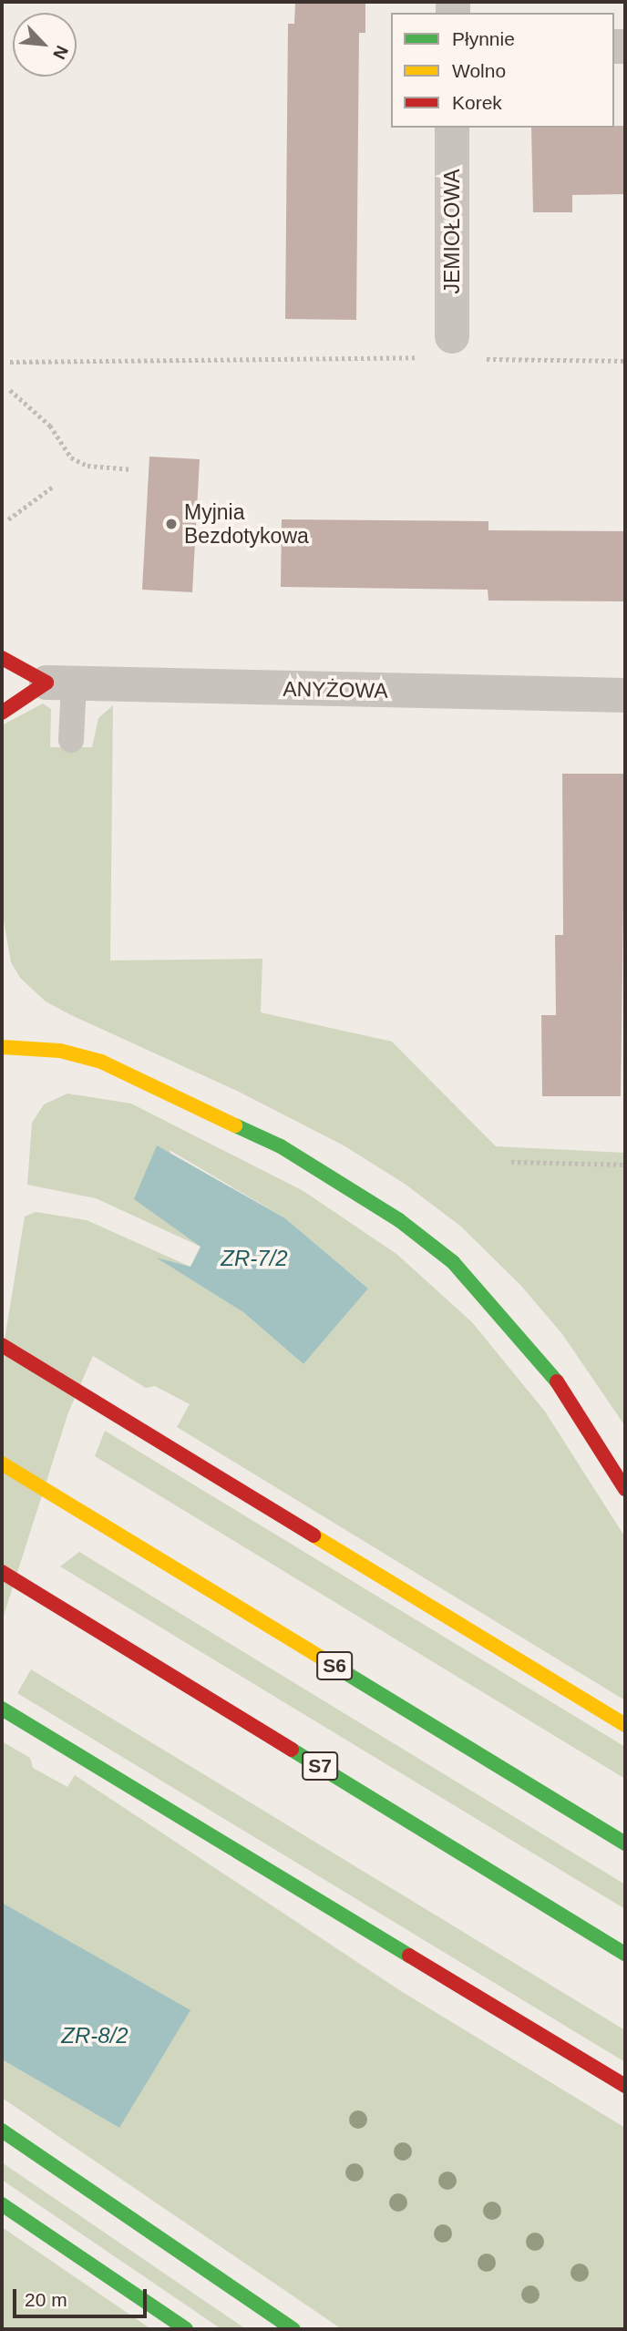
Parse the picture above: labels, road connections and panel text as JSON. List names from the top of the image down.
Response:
{
  "streets": {
    "main road": ["S6", "S7"],
    "street": ["JEMIOŁOWA", "ANYŻOWA"]
  },
  "water": ["ZR-7/2", "ZR-8/2"],
  "places": ["Myjnia Bezdotykowa"],
  "legend": ["Płynnie", "Wolno", "Korek"],
  "scale_bar": "20 m",
  "north": "bottom right"
}
